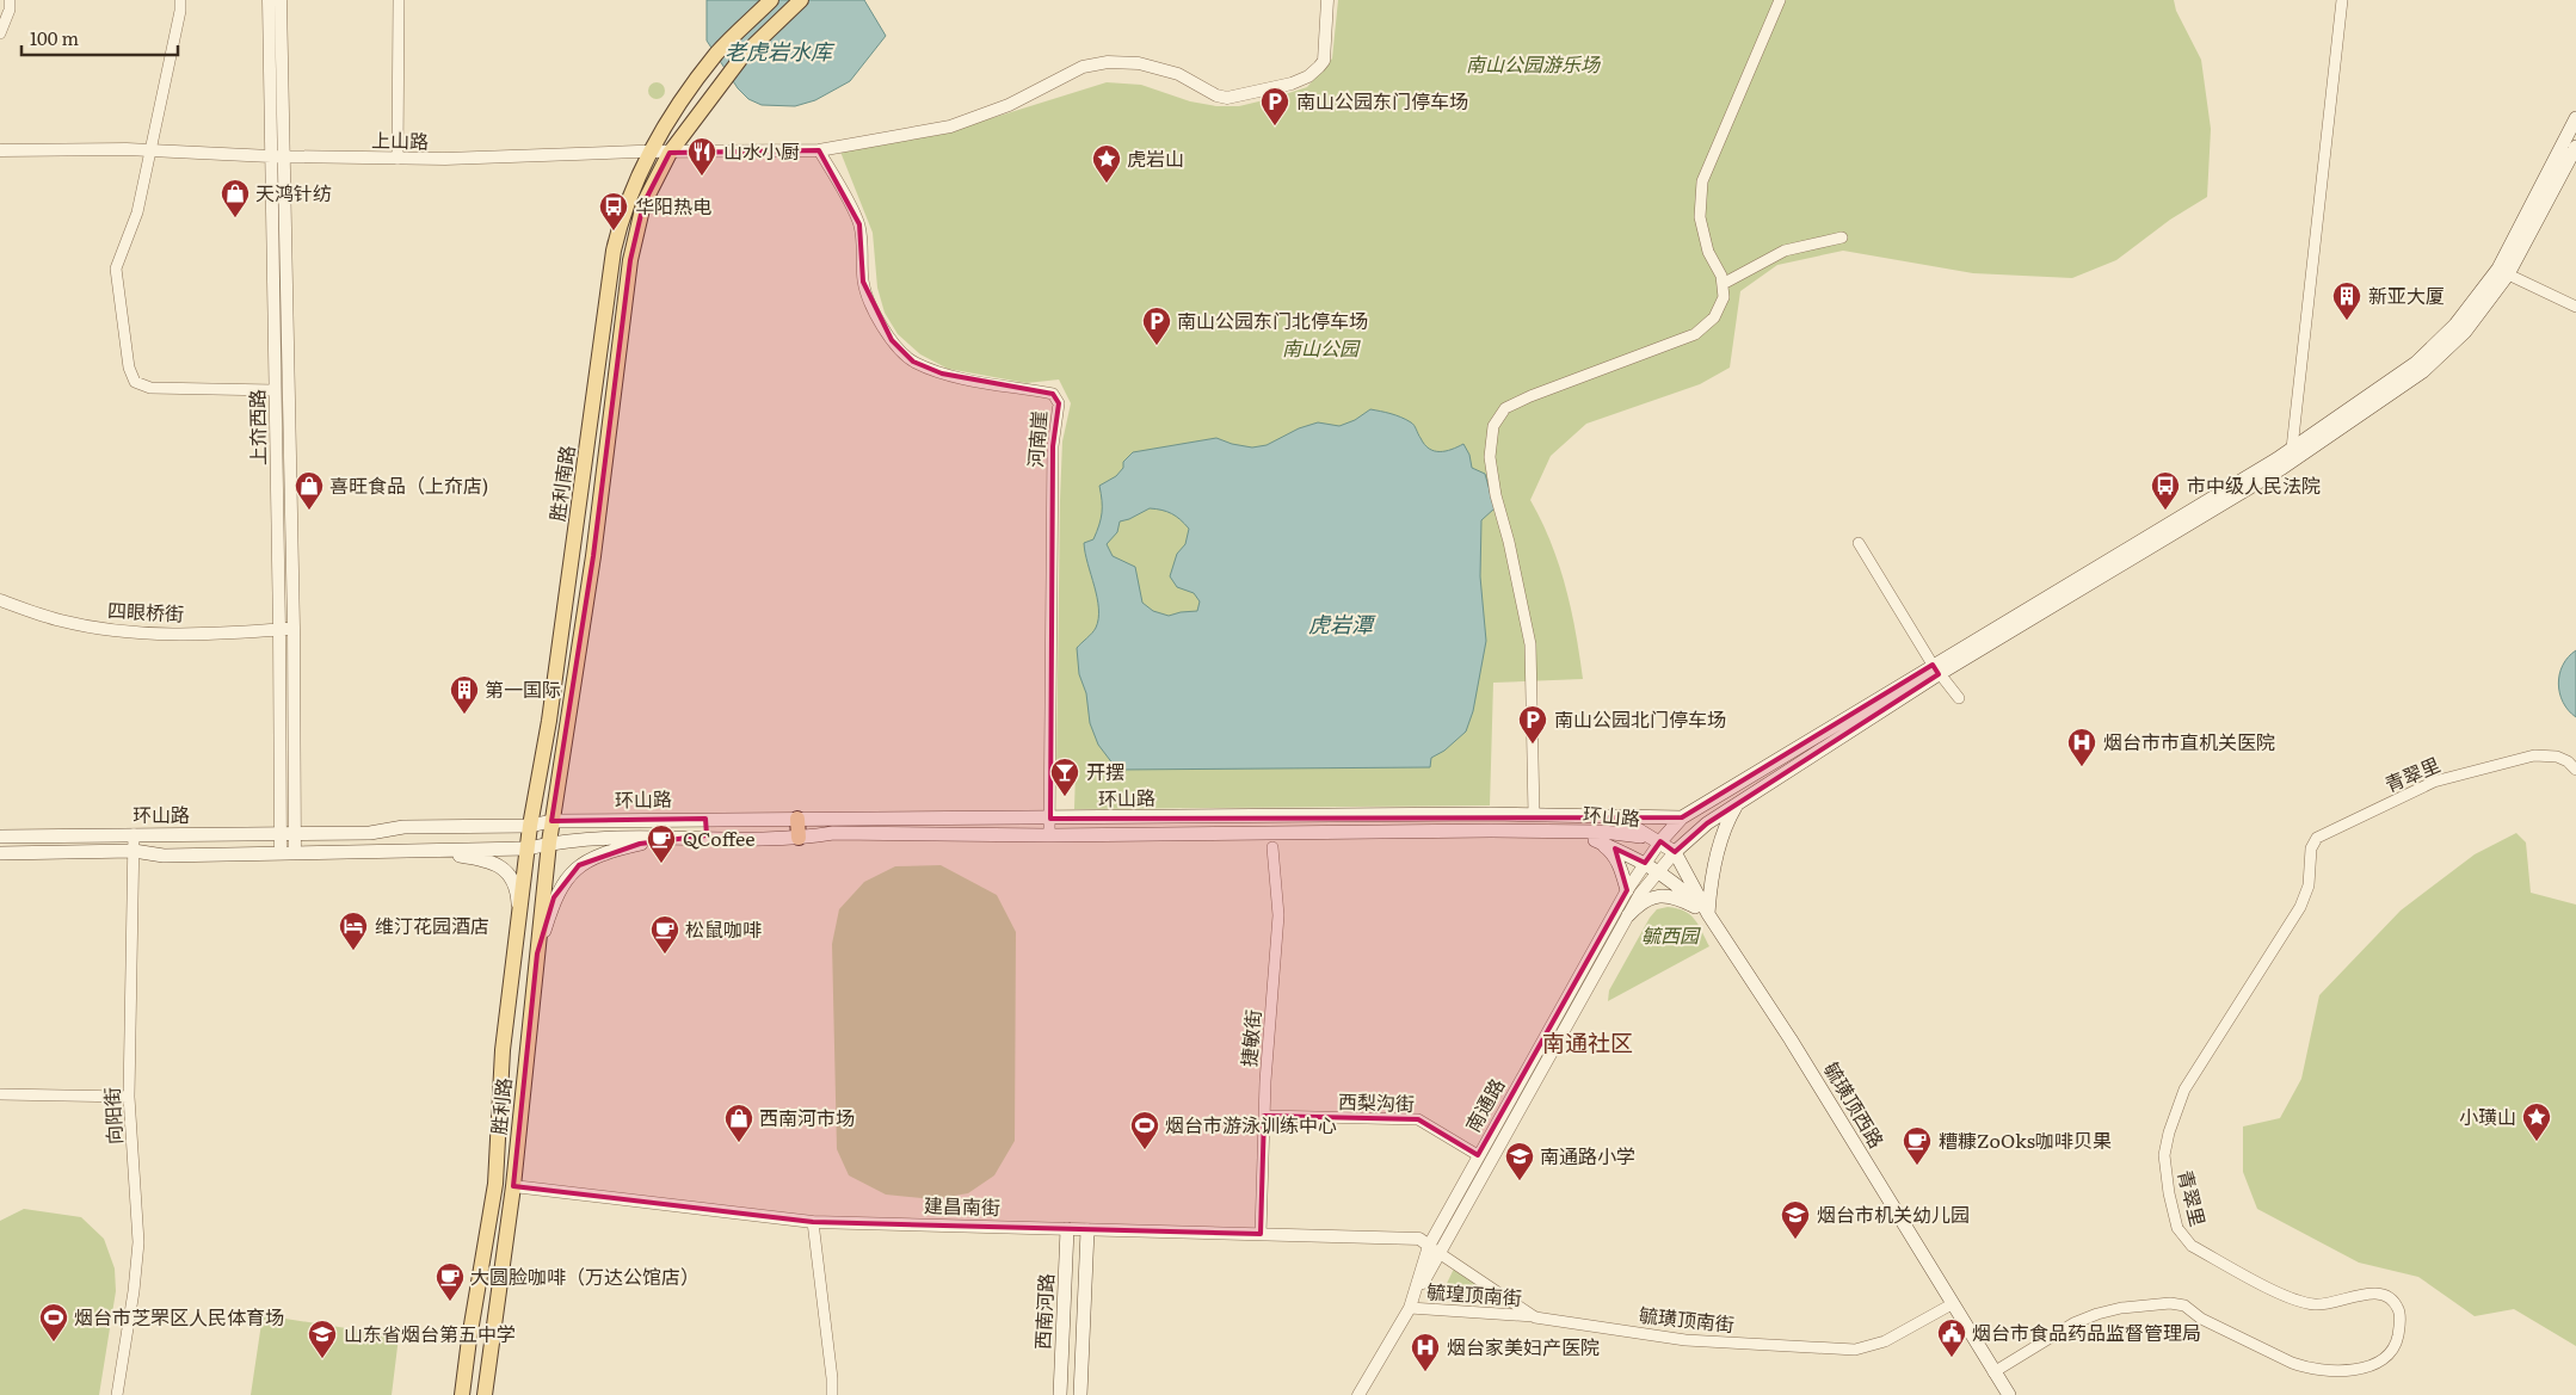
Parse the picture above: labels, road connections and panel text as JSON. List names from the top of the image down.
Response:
{
  "streets": {
    "main road": [
      "胜利南路",
      "环山路",
      "毓璜顶西路",
      "胜利路",
      "建昌南街",
      "西南河路"
    ],
    "street": [
      "上山路",
      "上夼西路",
      "河南崖",
      "四眼桥街",
      "青翠里",
      "捷敏街",
      "西梨沟街",
      "南通路",
      "向阳街",
      "毓瑝顶南街",
      "毓璜顶南街"
    ]
  },
  "crossings": [
    ["上山路", "上夼西路"],
    ["上山路", "河南崖"],
    ["上山路", "胜利南路"],
    ["上夼西路", "四眼桥街"],
    ["上夼西路", "环山路"],
    ["河南崖", "环山路"],
    ["胜利南路", "环山路"],
    ["胜利南路", "胜利路"],
    ["青翠里", "毓璜顶西路"],
    ["环山路", "南通路"],
    ["环山路", "毓璜顶西路"],
    ["环山路", "胜利路"],
    ["环山路", "向阳街"],
    ["捷敏街", "西梨沟街"],
    ["捷敏街", "建昌南街"],
    ["西梨沟街", "南通路"],
    ["南通路", "毓璜顶西路"],
    ["南通路", "建昌南街"],
    ["南通路", "毓瑝顶南街"],
    ["南通路", "毓璜顶南街"],
    ["毓璜顶西路", "毓璜顶南街"],
    ["胜利路", "建昌南街"],
    ["建昌南街", "西南河路"],
    ["建昌南街", "毓璜顶南街"],
    ["毓瑝顶南街", "毓璜顶南街"]
  ],
  "districts": ["南通社区"],
  "water": ["老虎岩水库", "虎岩潭"],
  "parks": ["南山公园游乐场", "南山公园", "毓西园"],
  "places": {
    "parking": ["南山公园东门停车场", "南山公园东门北停车场", "南山公园北门停车场"],
    "restaurant": ["山水小厨"],
    "place": ["虎岩山", "小璜山"],
    "shop": ["天鸿针纺", "喜旺食品（上夼店)", "西南河市场"],
    "bus stop": ["华阳热电", "市中级人民法院"],
    "building": ["新亚大厦", "第一国际"],
    "hospital": ["烟台市市直机关医院", "烟台家美妇产医院"],
    "bar": ["开摆"],
    "cafe": [
      "QCoffee",
      "松鼠咖啡",
      "糟糠ZoOks咖啡贝果",
      "大圆脸咖啡（万达公馆店）"
    ],
    "hotel": ["维汀花园酒店"],
    "sports": ["烟台市游泳训练中心", "烟台市芝罘区人民体育场"],
    "school or university": ["南通路小学", "烟台市机关幼儿园", "山东省烟台第五中学"],
    "public building": ["烟台市食品药品监督管理局"]
  },
  "scale_bar": "100 m"
}
